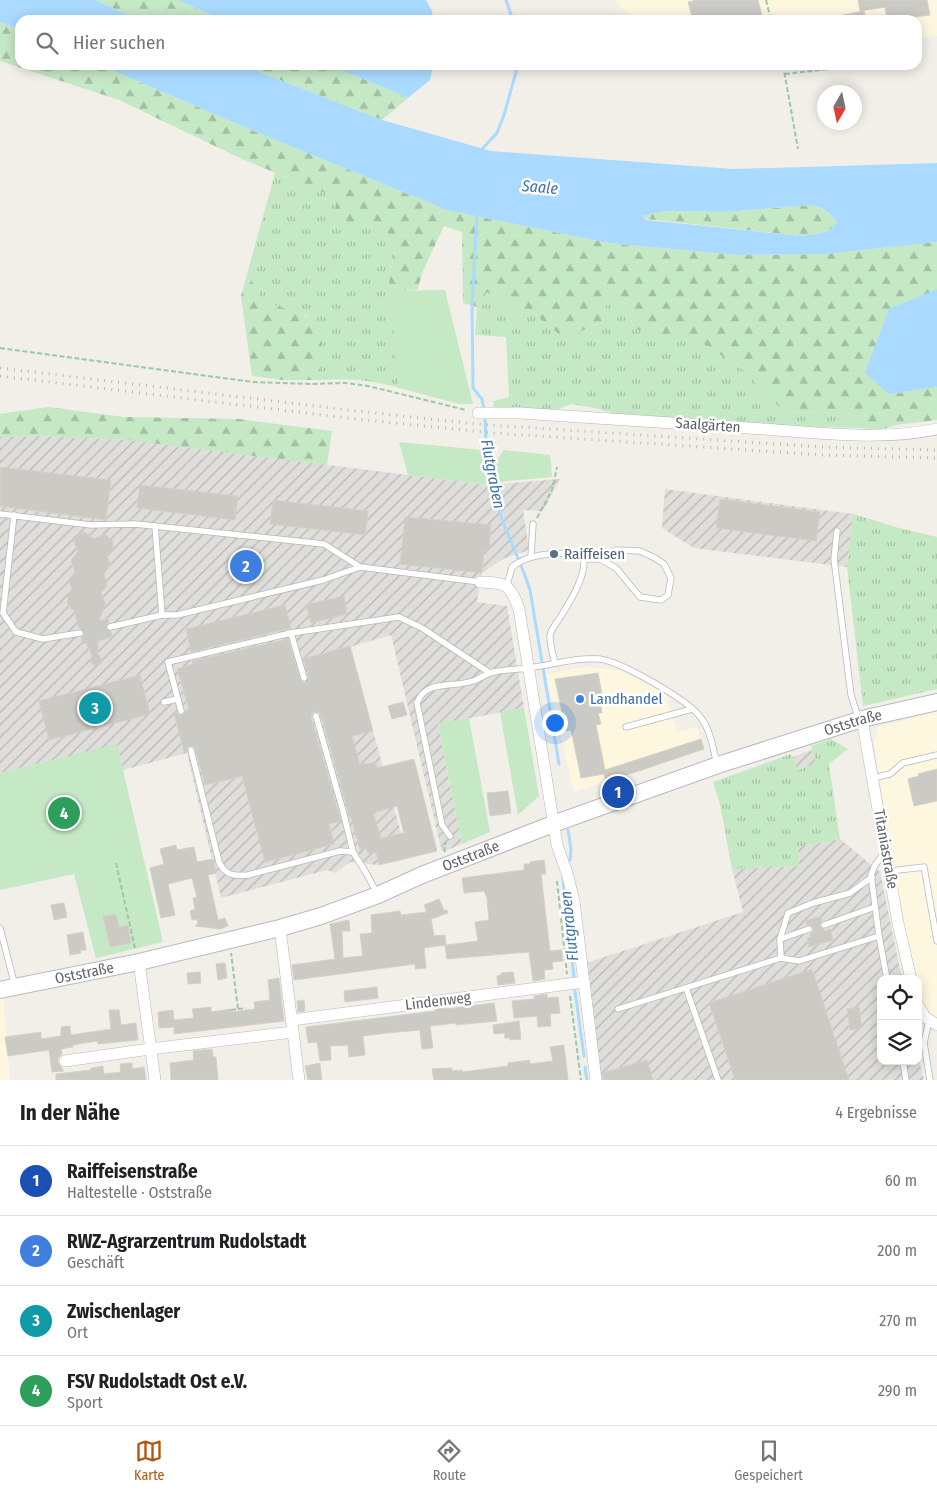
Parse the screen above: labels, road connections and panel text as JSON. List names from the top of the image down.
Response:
{
  "streets": {
    "street": [
      "Saalgärten",
      "Oststraße",
      "Titaniastraße",
      "Lindenweg"
    ]
  },
  "crossings": [
    ["Oststraße", "Titaniastraße"]
  ],
  "water": ["Saale", "Flutgraben"],
  "places": ["Raiffeisen", "Landhandel"],
  "north": "bottom",
  "page": {
    "search": "Hier suchen",
    "pins": [
      "2",
      "3",
      "1",
      "4"
    ],
    "heading": ["In der Nähe", "4 Ergebnisse"],
    "list": [
      {
        "mark": "1",
        "name": "Raiffeisenstraße",
        "note": "Haltestelle · Oststraße",
        "value": "60 m"
      },
      {
        "mark": "2",
        "name": "RWZ-Agrarzentrum Rudolstadt",
        "note": "Geschäft",
        "value": "200 m"
      },
      {
        "mark": "3",
        "name": "Zwischenlager",
        "note": "Ort",
        "value": "270 m"
      },
      {
        "mark": "4",
        "name": "FSV Rudolstadt Ost e.V.",
        "note": "Sport",
        "value": "290 m"
      }
    ],
    "nav": ["Karte", "Route", "Gespeichert"]
  }
}
